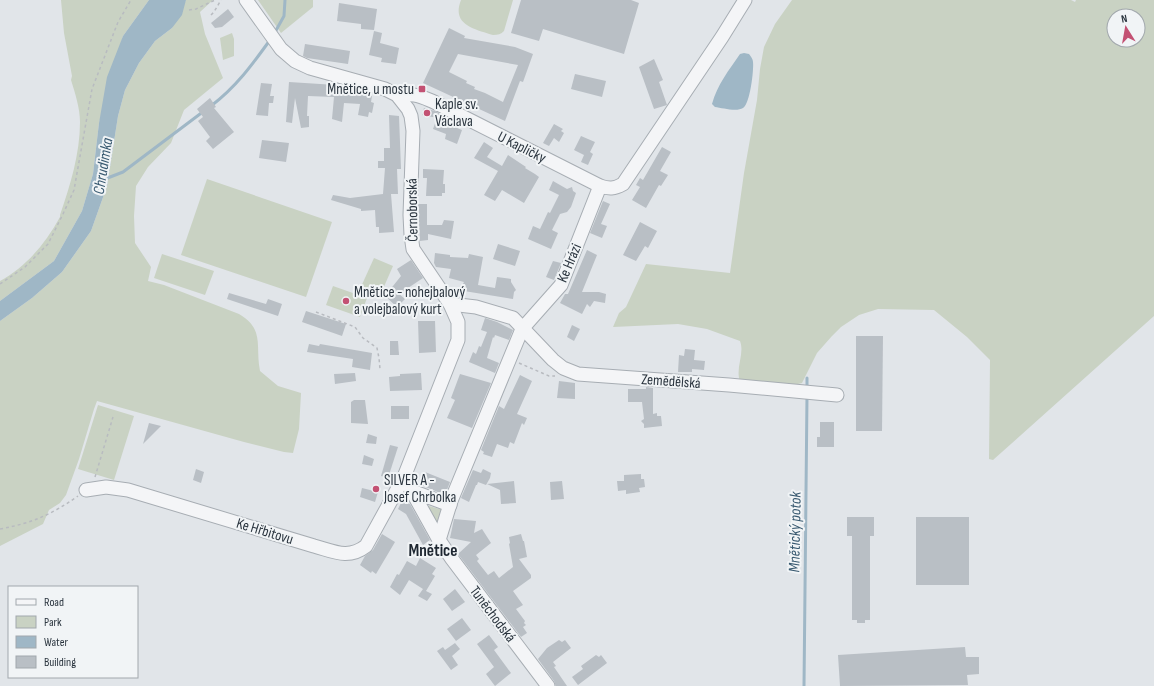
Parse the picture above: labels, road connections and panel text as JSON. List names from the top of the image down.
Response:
{
  "streets": {
    "street": [
      "U Kapličky",
      "Černoborská",
      "Ke Hrázi",
      "Zemědělská",
      "Ke Hřbitovu",
      "Tuněchodská"
    ]
  },
  "crossings": [
    ["U Kapličky", "Černoborská"],
    ["U Kapličky", "Ke Hrázi"],
    ["Černoborská", "Zemědělská"],
    ["Černoborská", "Ke Hřbitovu"],
    ["Ke Hrázi", "Zemědělská"],
    ["Ke Hrázi", "Tuněchodská"]
  ],
  "districts": ["Mnětice"],
  "water": ["Chrudimka", "Mnětický potok"],
  "places": {
    "transit": ["Mnětice, u mostu"],
    "other": ["Kaple sv. Václava", "Mnětice - nohejbalový a volejbalový kurt", "SILVER A - Josef Chrbolka"]
  },
  "legend": [
    "Road",
    "Park",
    "Water",
    "Building"
  ],
  "north": "top"
}
